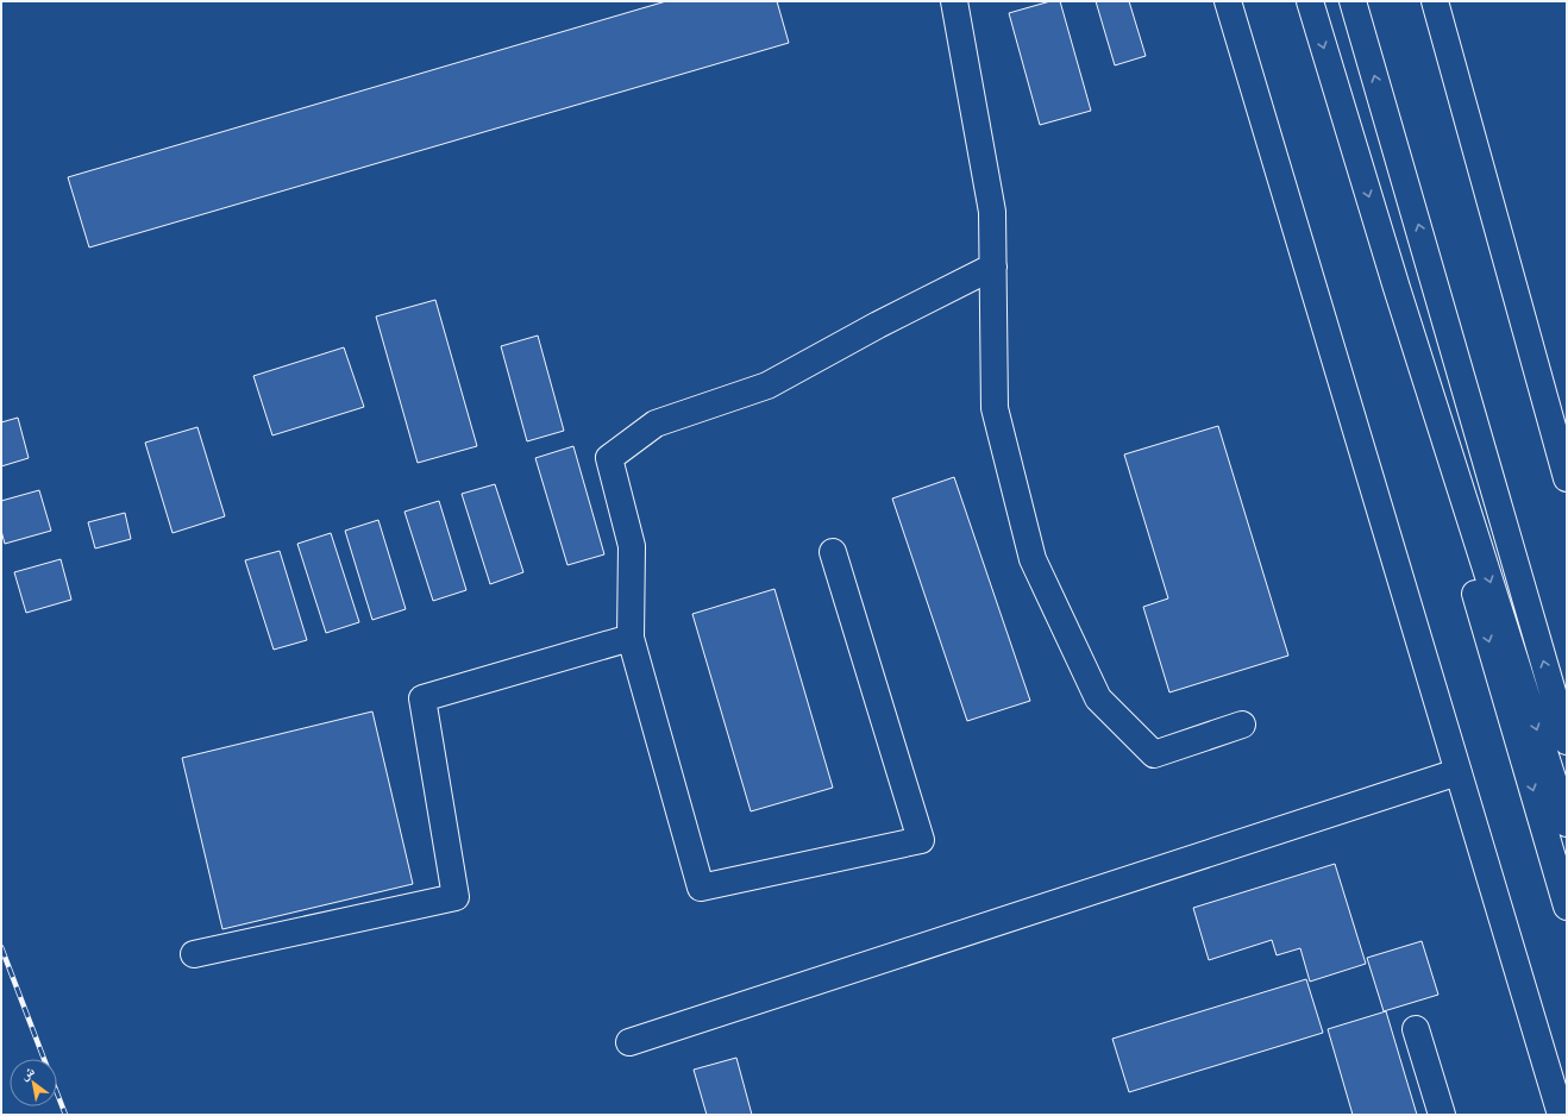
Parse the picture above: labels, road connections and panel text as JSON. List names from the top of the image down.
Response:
{
  "north": "top left"
}
